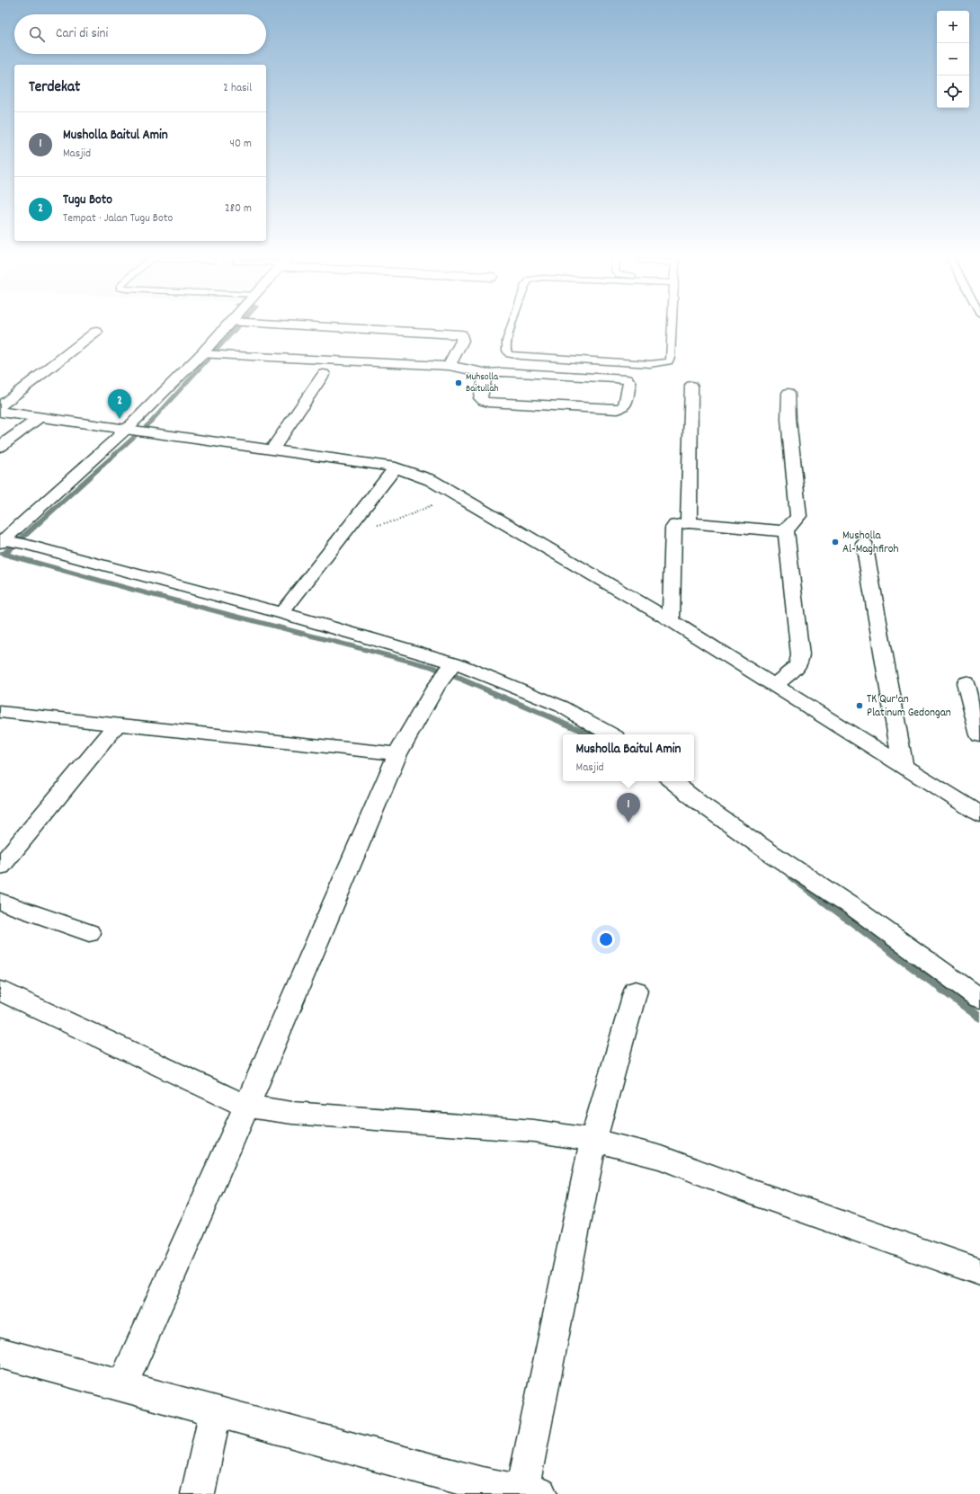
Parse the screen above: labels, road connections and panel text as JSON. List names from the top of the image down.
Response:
{
  "places": ["Muhsolla Baitullah", "Musholla Al-Maghfiroh", "TK Qur'an Platinum Gedongan"],
  "page": {
    "map_buttons": ["+", "−"],
    "search": "Cari di sini",
    "heading": ["Terdekat", "2 hasil"],
    "list": [
      {
        "mark": "1",
        "name": "Musholla Baitul Amin",
        "note": "Masjid",
        "value": "40 m"
      },
      {
        "mark": "2",
        "name": "Tugu Boto",
        "note": "Tempat · Jalan Tugu Boto",
        "value": "280 m"
      }
    ],
    "pins": ["2", "1"],
    "popup": ["Musholla Baitul Amin", "Masjid"]
  }
}
